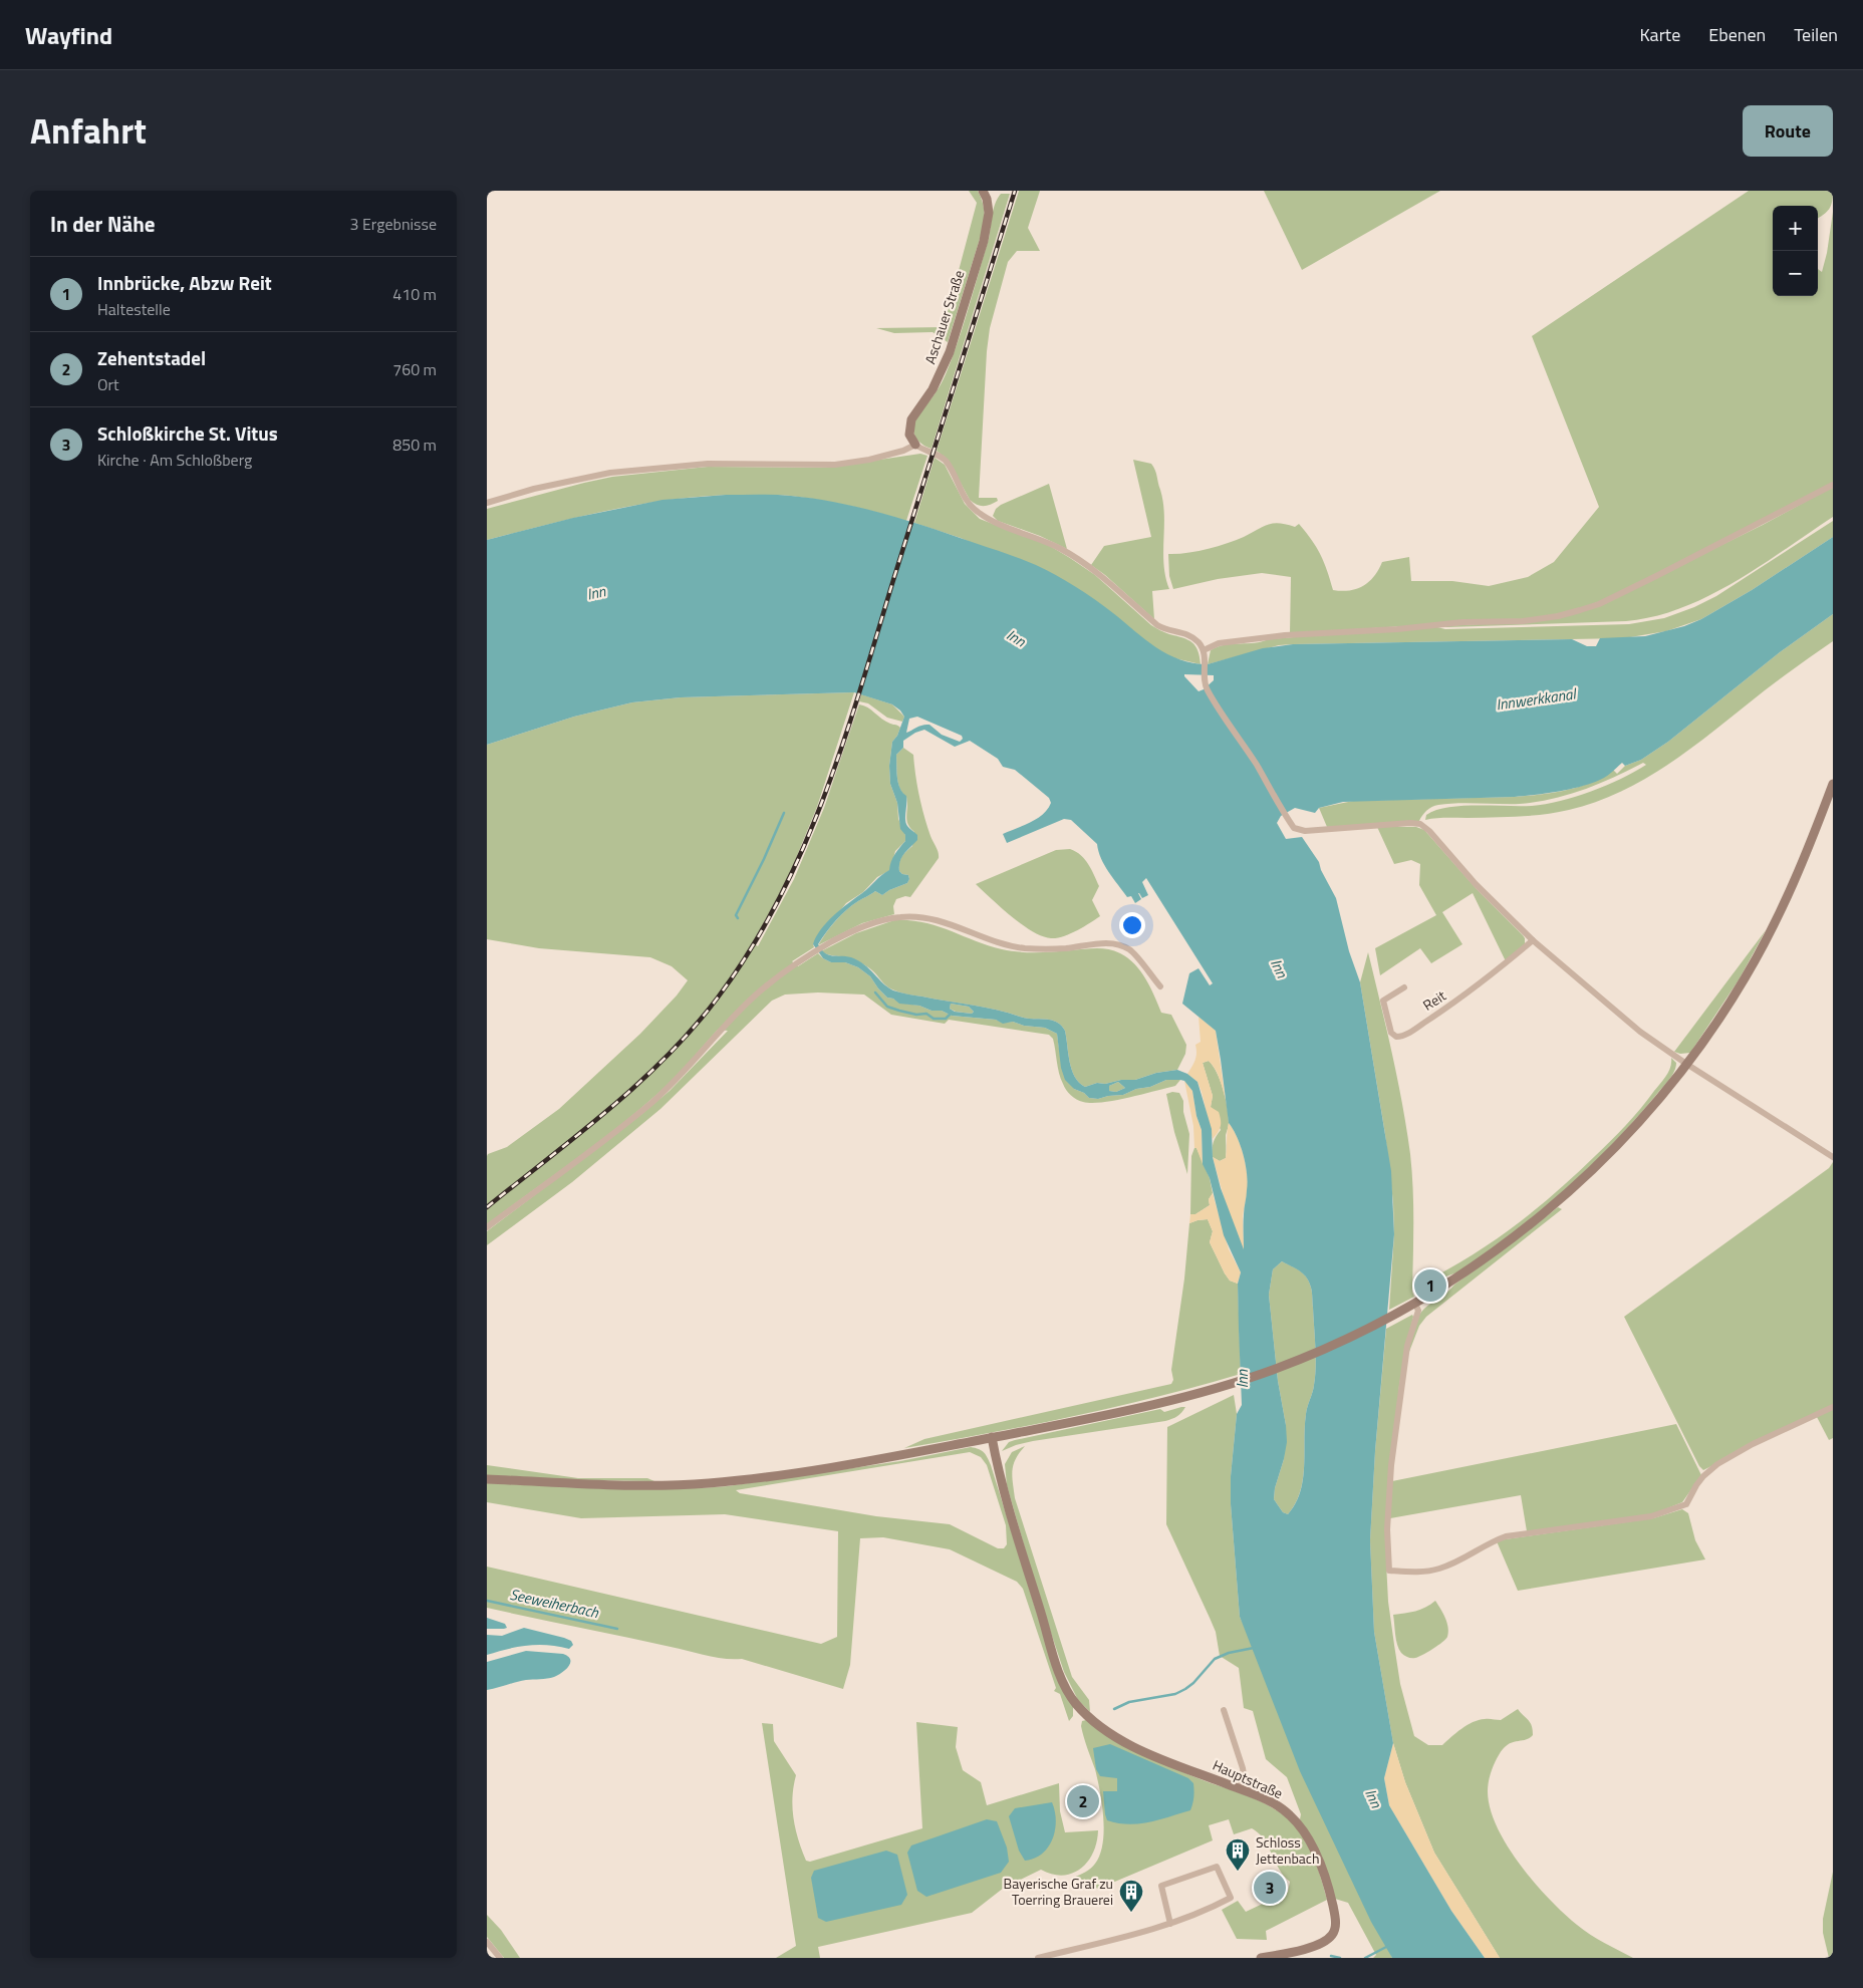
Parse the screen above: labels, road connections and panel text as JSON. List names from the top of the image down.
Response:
{
  "streets": {
    "street": ["Aschauer Straße", "Reit", "Hauptstraße"]
  },
  "water": ["Inn", "Innwerkkanal", "Seeweiherbach"],
  "places": {
    "building": ["Schloss Jettenbach", "Bayerische Graf zu Toerring Brauerei"]
  },
  "page": {
    "header": "Wayfind",
    "nav": ["Karte", "Ebenen", "Teilen"],
    "title": "Anfahrt",
    "buttons": "Route",
    "heading": ["In der Nähe", "3 Ergebnisse"],
    "map_buttons": ["+", "−"],
    "list": [
      {
        "mark": "1",
        "name": "Innbrücke, Abzw Reit",
        "note": "Haltestelle",
        "value": "410 m"
      },
      {
        "mark": "2",
        "name": "Zehentstadel",
        "note": "Ort",
        "value": "760 m"
      },
      {
        "mark": "3",
        "name": "Schloßkirche St. Vitus",
        "note": "Kirche · Am Schloßberg",
        "value": "850 m"
      }
    ],
    "pins": ["1", "2", "3"]
  }
}
